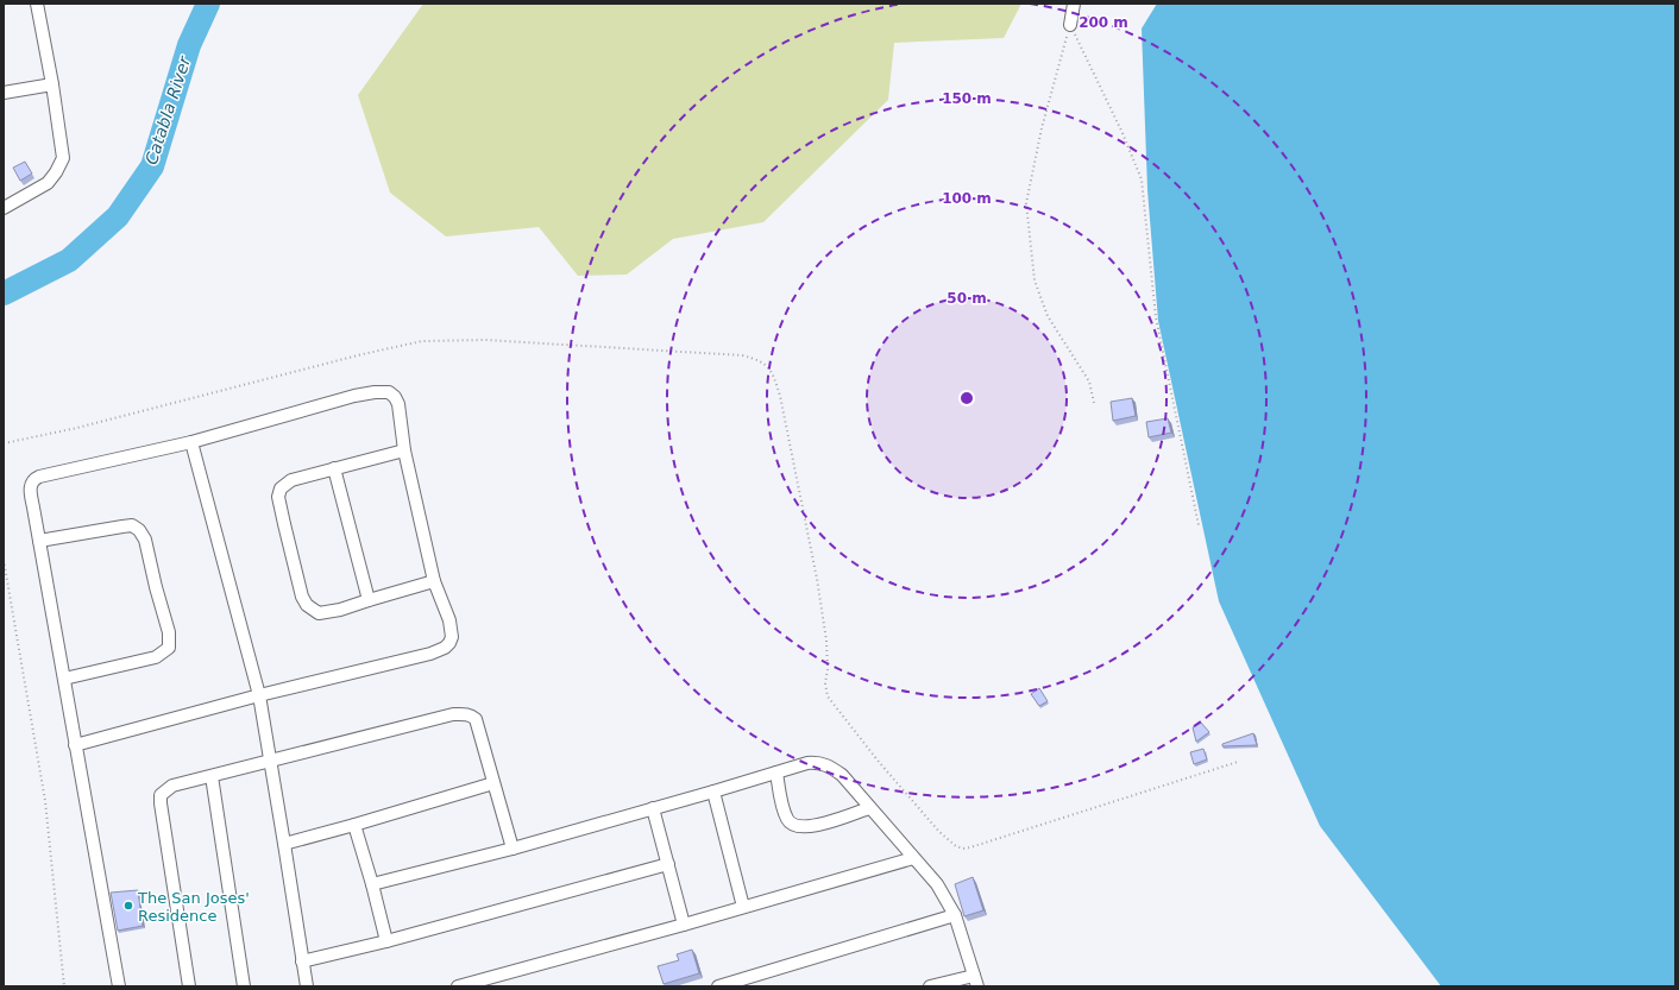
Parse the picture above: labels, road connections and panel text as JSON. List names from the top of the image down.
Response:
{
  "water": ["Catabla River"],
  "places": ["The San Joses' Residence"],
  "rings": [
    "200 m",
    "150 m",
    "100 m",
    "50 m"
  ]
}
